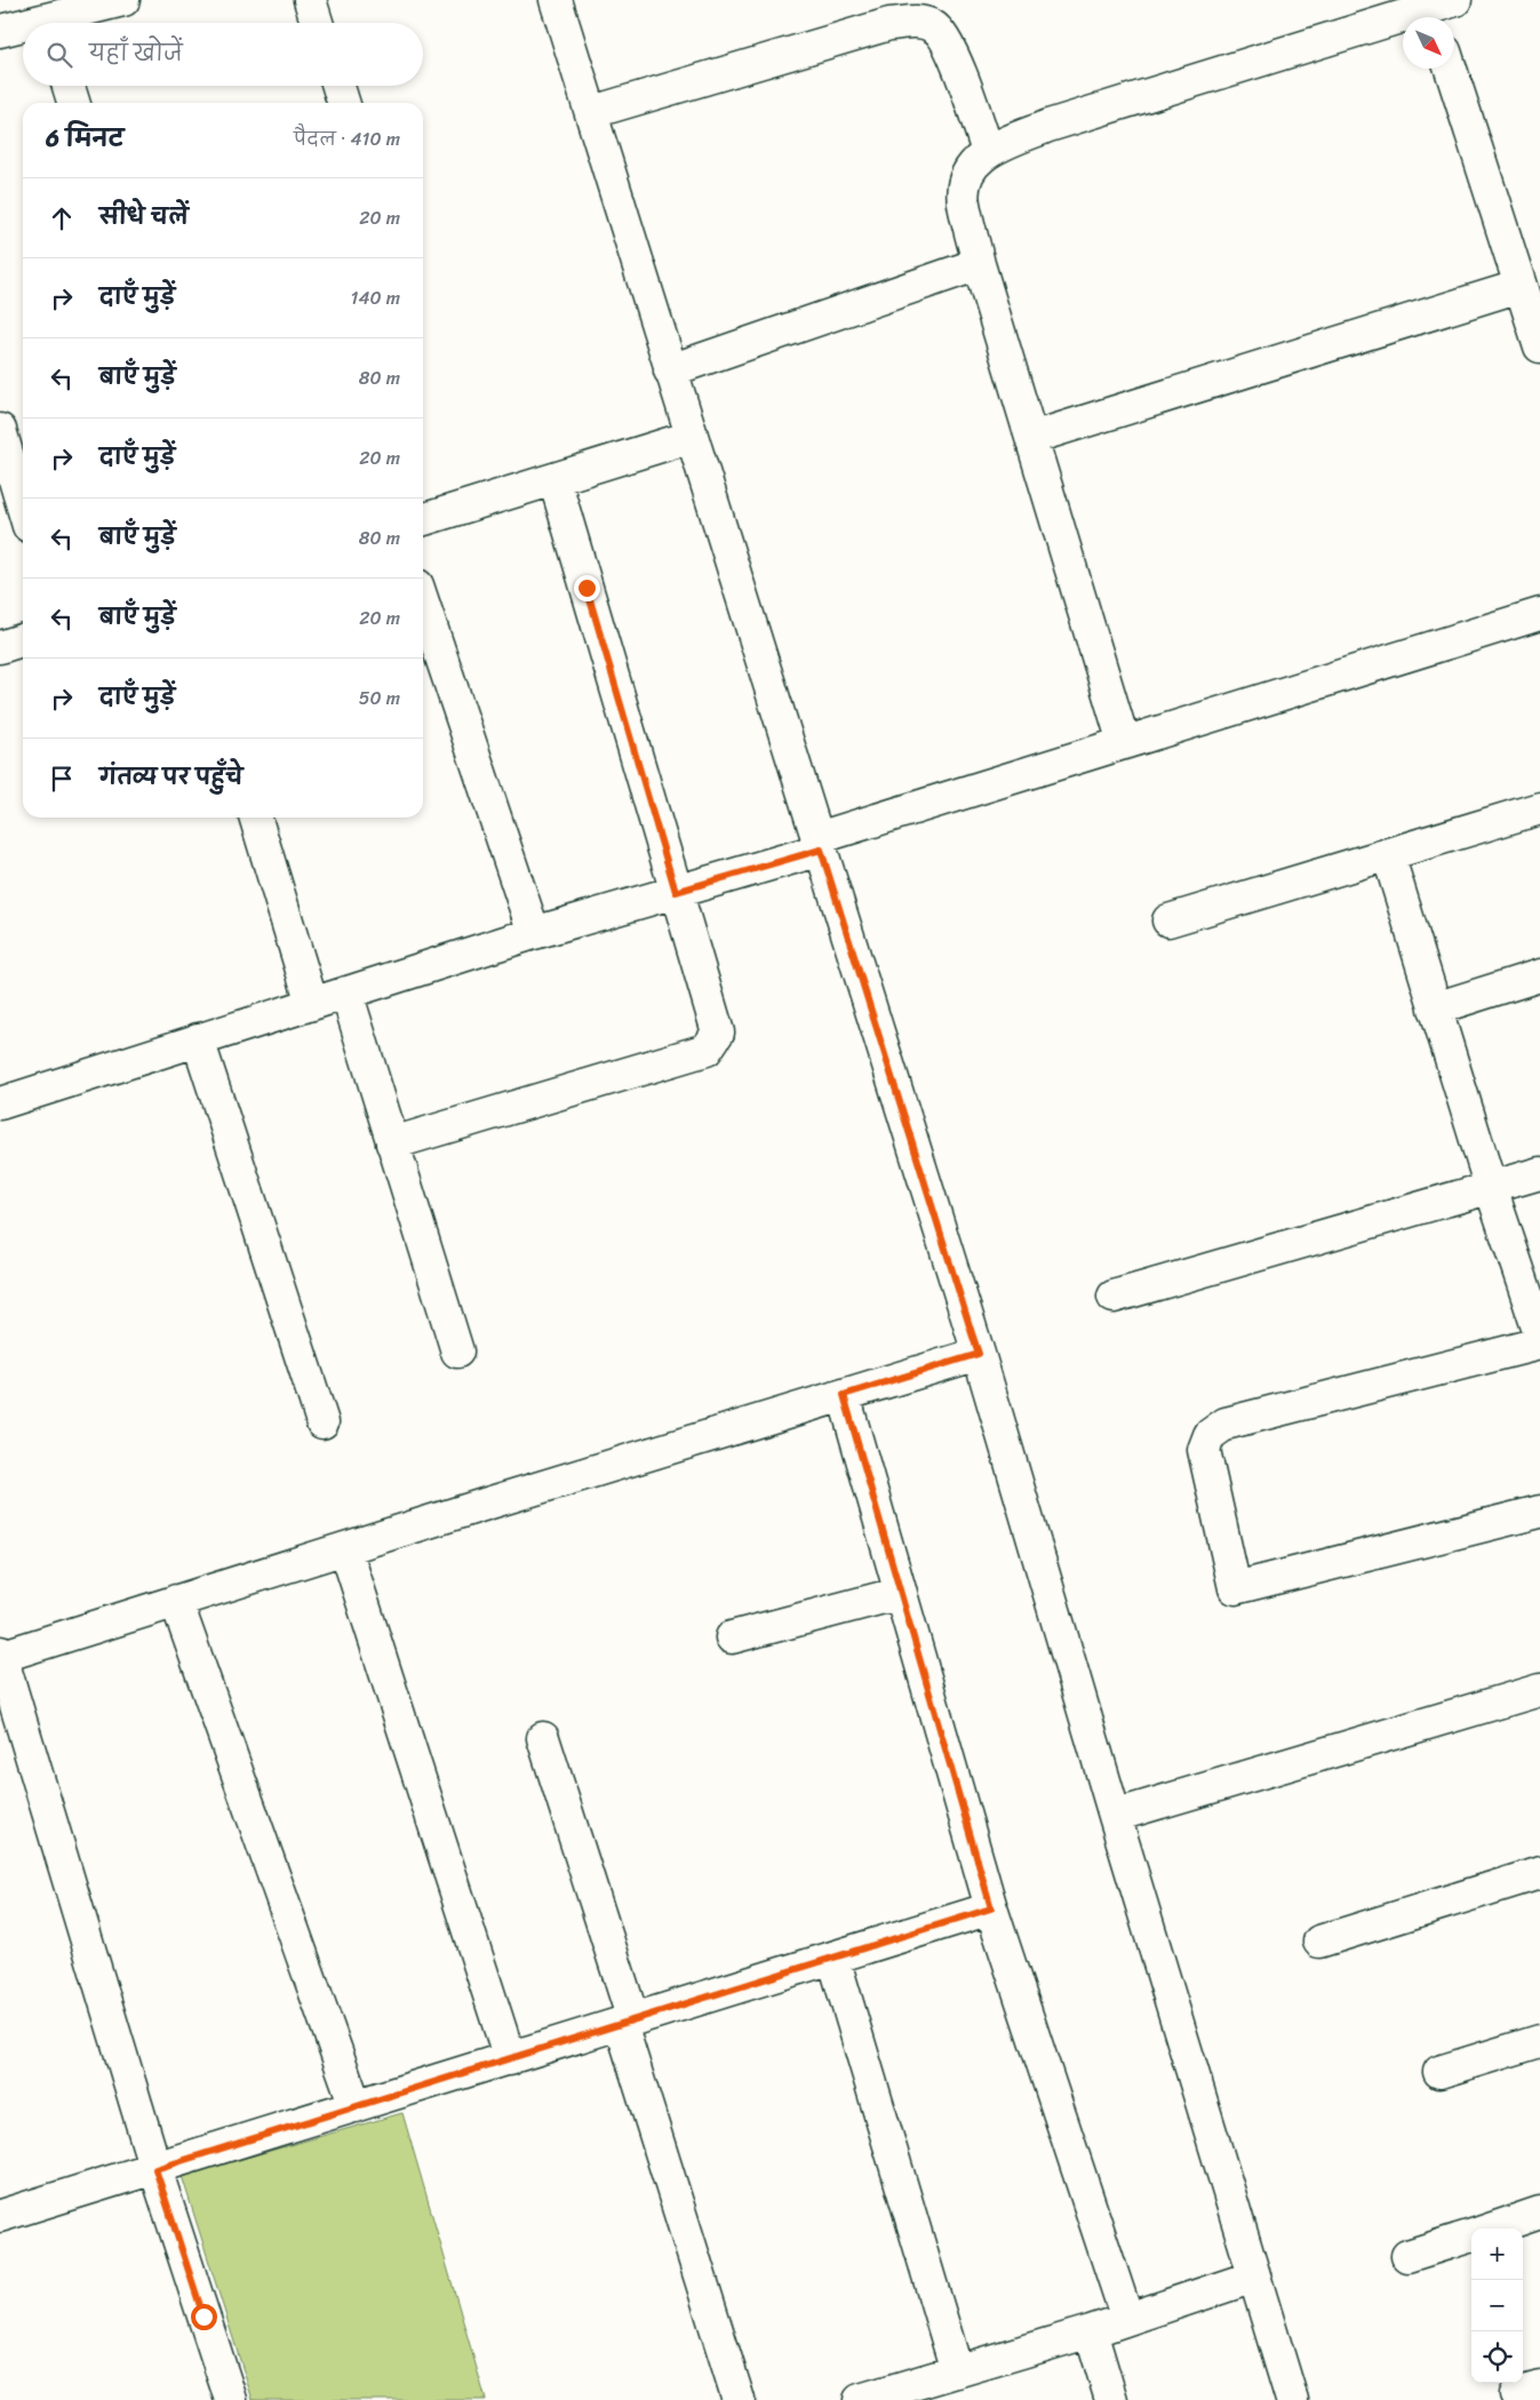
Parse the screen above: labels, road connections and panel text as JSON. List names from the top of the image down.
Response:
{
  "north": "bottom right",
  "page": {
    "search": "यहाँ खोजें",
    "heading": ["6 मिनट", "पैदल · 410 m"],
    "list": [
      ["सीधे चलें", "20 m"],
      ["दाएँ मुड़ें", "140 m"],
      ["बाएँ मुड़ें", "80 m"],
      ["दाएँ मुड़ें", "20 m"],
      ["बाएँ मुड़ें", "80 m"],
      ["बाएँ मुड़ें", "20 m"],
      ["दाएँ मुड़ें", "50 m"],
      "गंतव्य पर पहुँचे"
    ],
    "map_buttons": ["+", "−"]
  }
}
